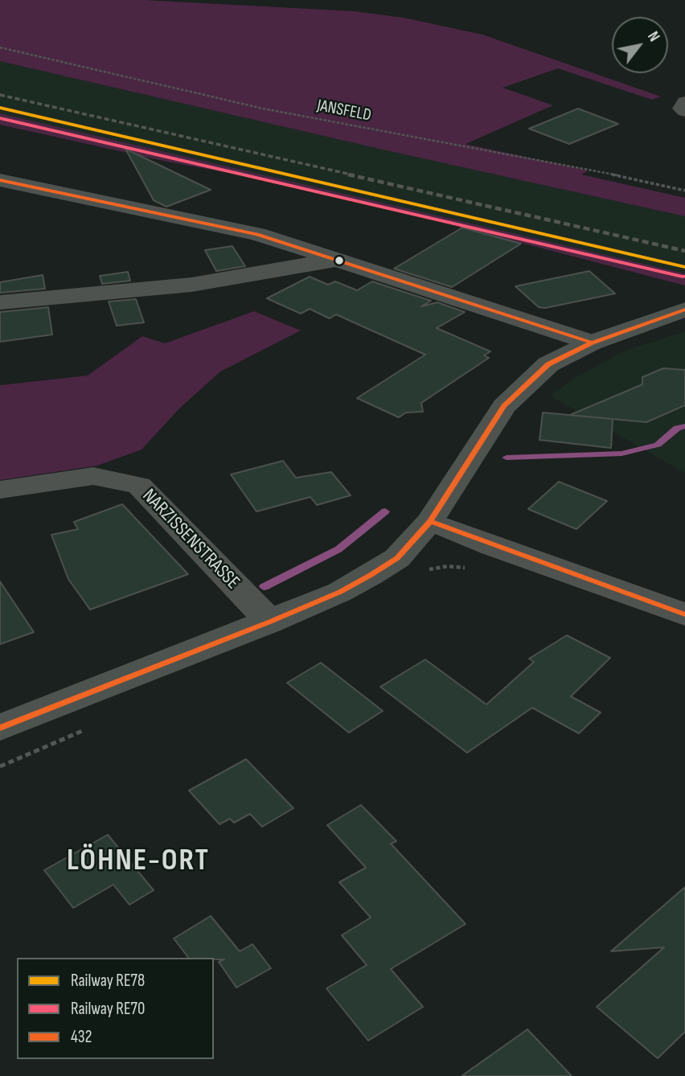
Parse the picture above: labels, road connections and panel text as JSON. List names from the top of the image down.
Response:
{
  "streets": {
    "street": ["NARZISSENSTRASSE"],
    "path": ["JANSFELD"]
  },
  "districts": ["LÖHNE-ORT"],
  "lines": ["rail line RE78", "rail line RE70", "transit line 432"],
  "legend": ["Railway RE78", "Railway RE70", "432"],
  "north": "top right"
}
